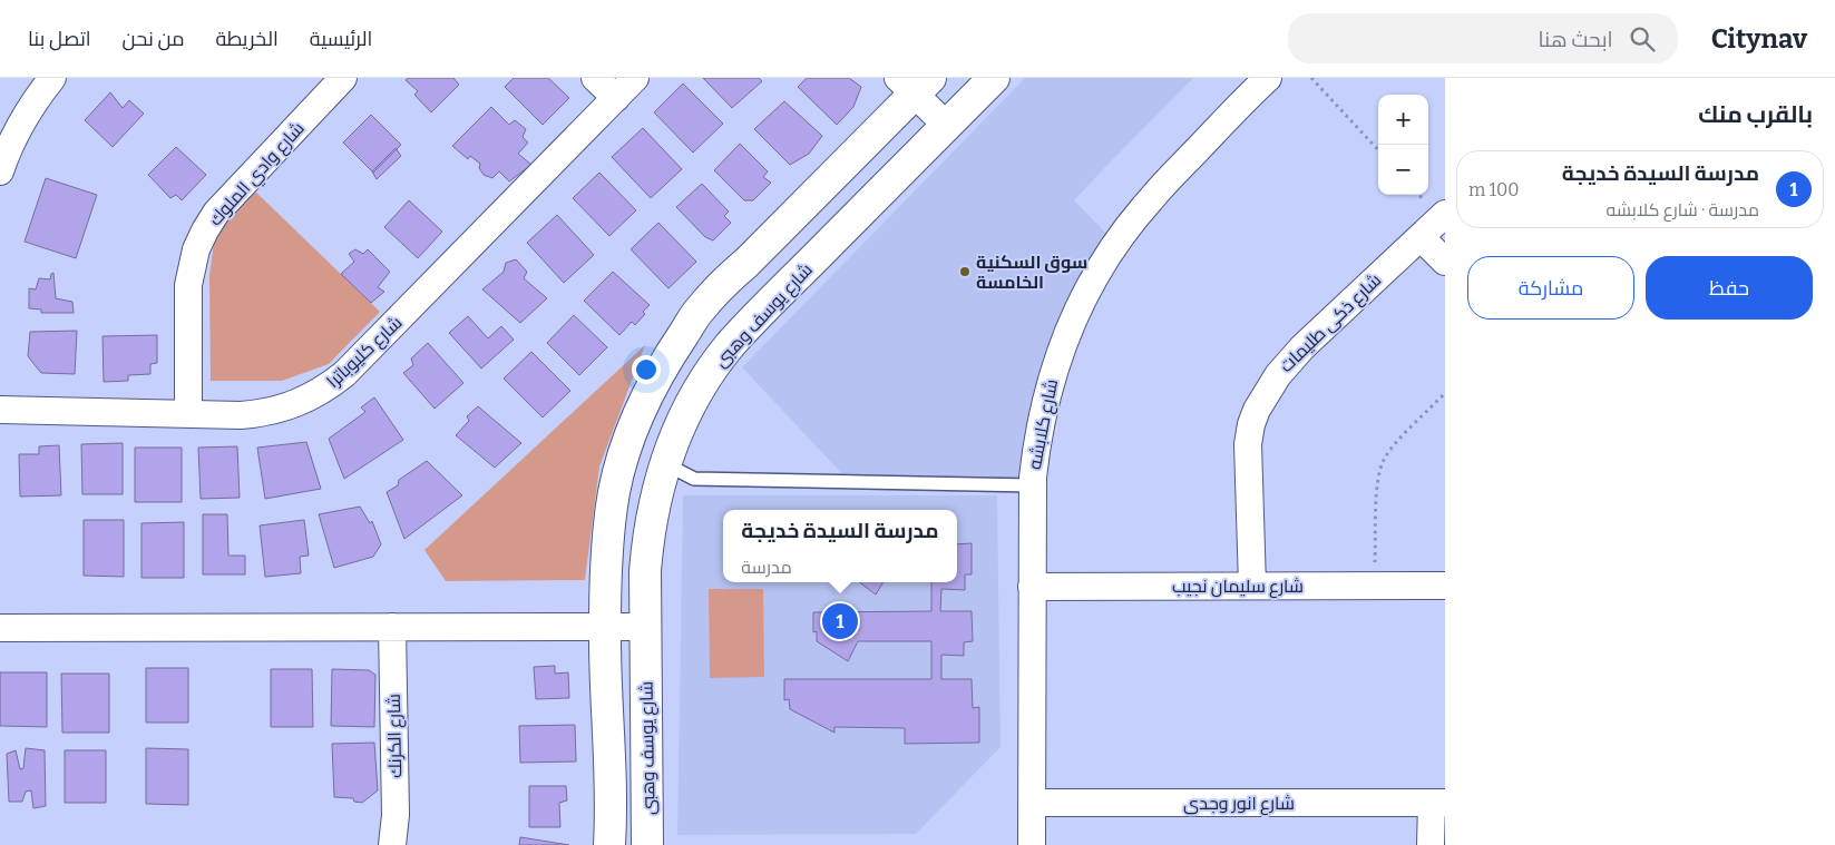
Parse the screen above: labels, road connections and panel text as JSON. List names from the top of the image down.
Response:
{
  "streets": {
    "street": [
      "شارع وادي الملوك",
      "شارع يوسف وهبى",
      "شارع ذكى طليمات",
      "شارع كليوباترا",
      "شارع كلابشه",
      "شارع سليمان نجيب",
      "شارع الكرنك",
      "شارع انور وجدى"
    ]
  },
  "crossings": [
    ["شارع وادي الملوك", "شارع كليوباترا"],
    ["شارع ذكى طليمات", "شارع سليمان نجيب"],
    ["شارع كلابشه", "شارع سليمان نجيب"],
    ["شارع كلابشه", "شارع انور وجدى"]
  ],
  "places": ["سوق السكنية الخامسة"],
  "page": {
    "header": "Citynav",
    "search": "ابحث هنا",
    "nav": [
      "الرئيسية",
      "الخريطة",
      "من نحن",
      "اتصل بنا"
    ],
    "heading": "بالقرب منك",
    "map_buttons": ["+", "−"],
    "list": [
      {
        "mark": "1",
        "name": "مدرسة السيدة خديجة",
        "note": "مدرسة · شارع كلابشه",
        "value": "100 m"
      }
    ],
    "buttons": ["حفظ", "مشاركة"],
    "popup": ["مدرسة السيدة خديجة", "مدرسة"],
    "pins": "1"
  }
}
